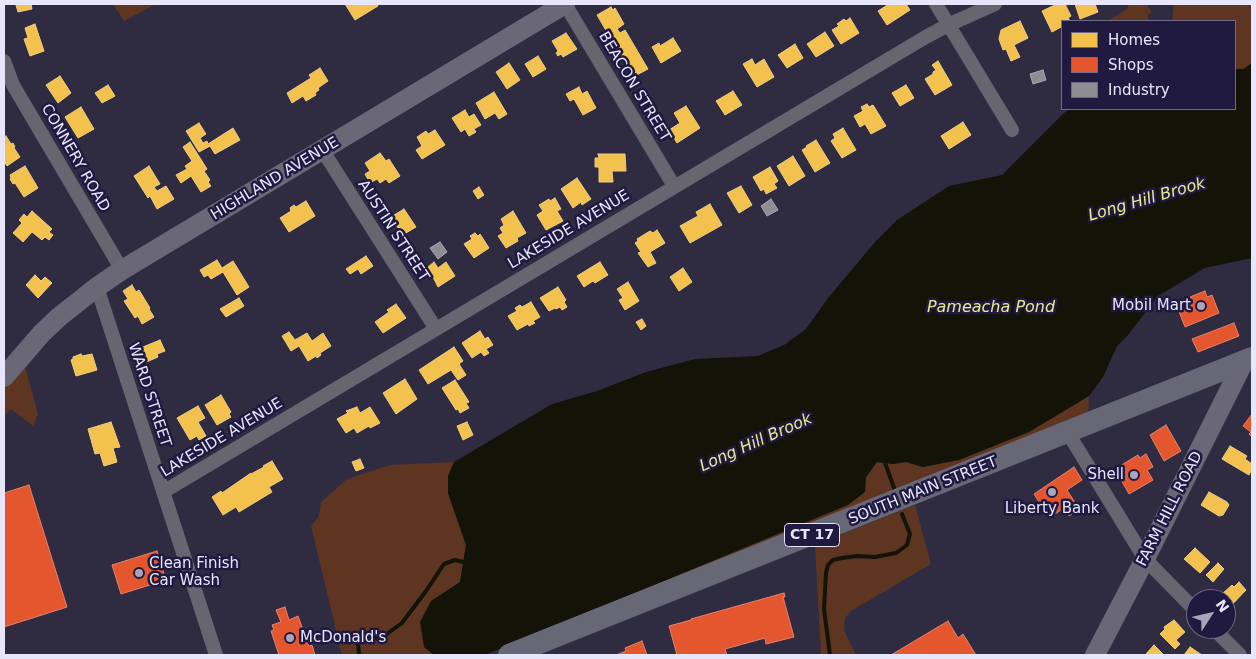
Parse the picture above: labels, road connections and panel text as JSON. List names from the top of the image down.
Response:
{
  "streets": {
    "main road": ["SOUTH MAIN STREET", "CT 17"],
    "street": [
      "BEACON STREET",
      "CONNERY ROAD",
      "HIGHLAND AVENUE",
      "LAKESIDE AVENUE",
      "AUSTIN STREET",
      "WARD STREET",
      "FARM HILL ROAD"
    ]
  },
  "crossings": [
    ["BEACON STREET", "HIGHLAND AVENUE"],
    ["BEACON STREET", "LAKESIDE AVENUE"],
    ["CONNERY ROAD", "HIGHLAND AVENUE"],
    ["HIGHLAND AVENUE", "AUSTIN STREET"],
    ["HIGHLAND AVENUE", "WARD STREET"],
    ["LAKESIDE AVENUE", "AUSTIN STREET"],
    ["LAKESIDE AVENUE", "WARD STREET"],
    ["SOUTH MAIN STREET", "FARM HILL ROAD"]
  ],
  "water": ["Long Hill Brook", "Pameacha Pond"],
  "places": [
    "Mobil Mart",
    "Shell",
    "Liberty Bank",
    "Clean Finish Car Wash",
    "McDonald's"
  ],
  "legend": ["Homes", "Shops", "Industry"],
  "north": "top right"
}
